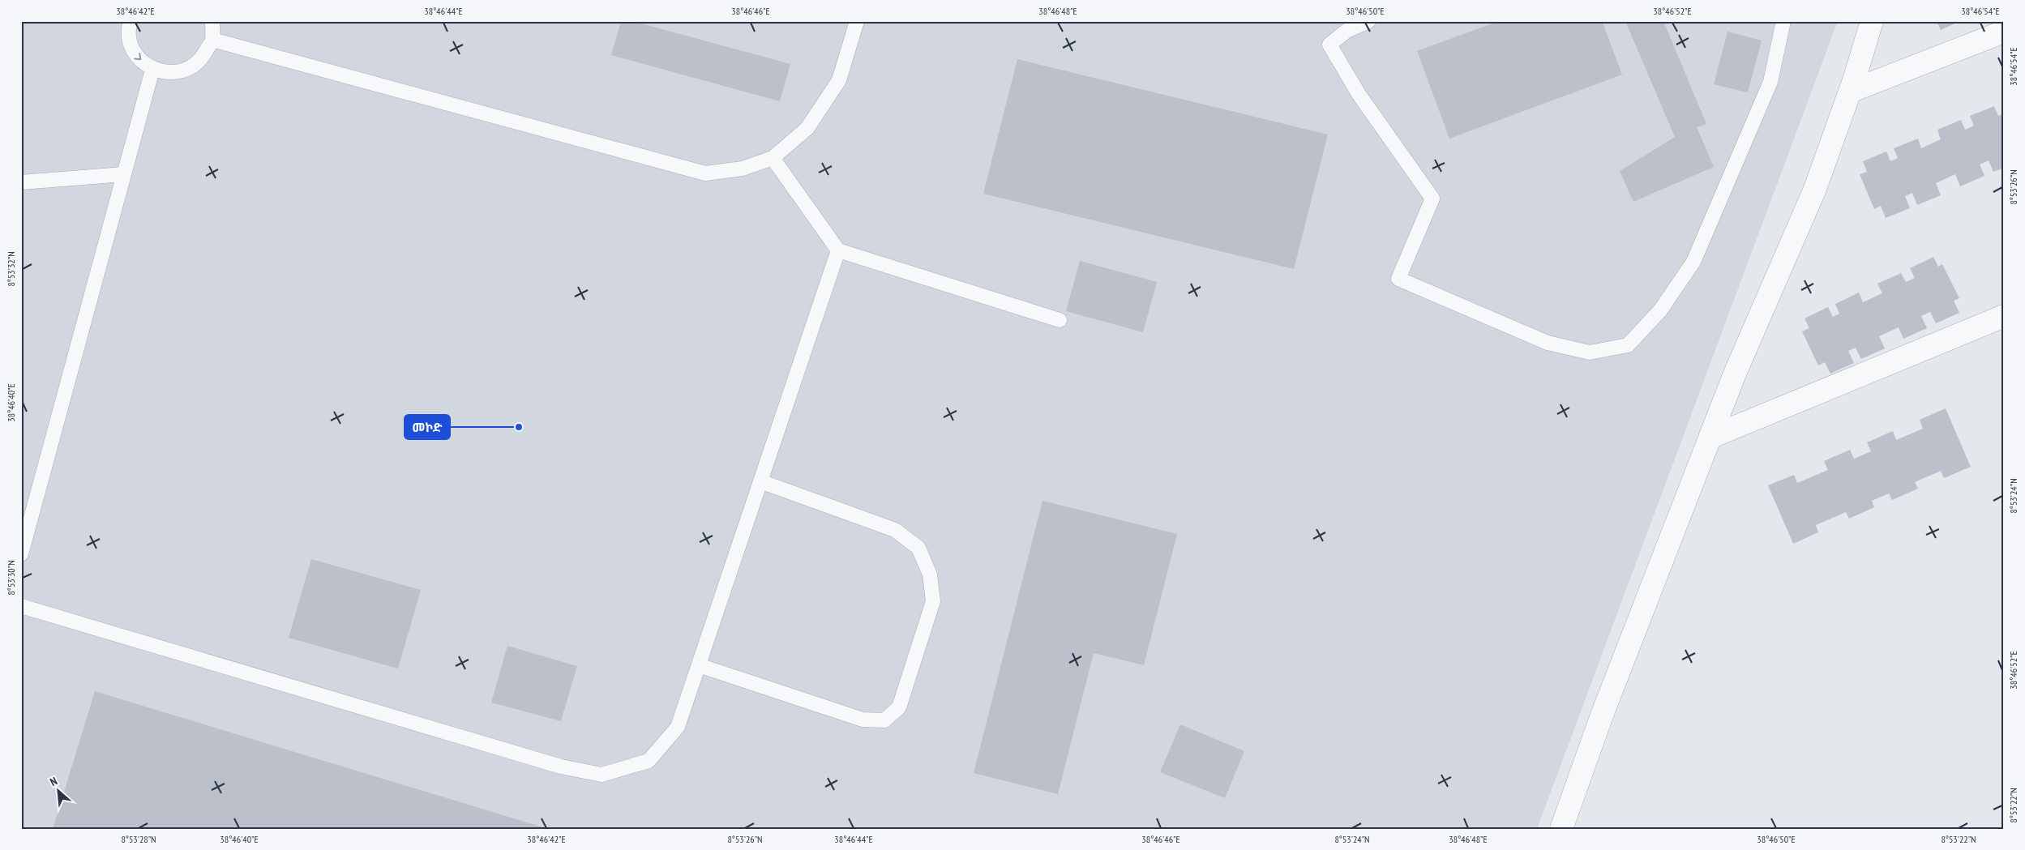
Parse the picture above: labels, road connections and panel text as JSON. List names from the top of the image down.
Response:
{
  "places": ["መኮድ"],
  "north": "top left",
  "coordinates": [
    "38°46'42\"E",
    "38°46'44\"E",
    "38°46'46\"E",
    "38°46'48\"E",
    "38°46'50\"E",
    "38°46'52\"E",
    "38°46'54\"E",
    "8°53'26\"N",
    "8°53'32\"N",
    "38°46'40\"E",
    "8°53'24\"N",
    "8°53'30\"N",
    "8°53'22\"N",
    "8°53'28\"N"
  ]
}
